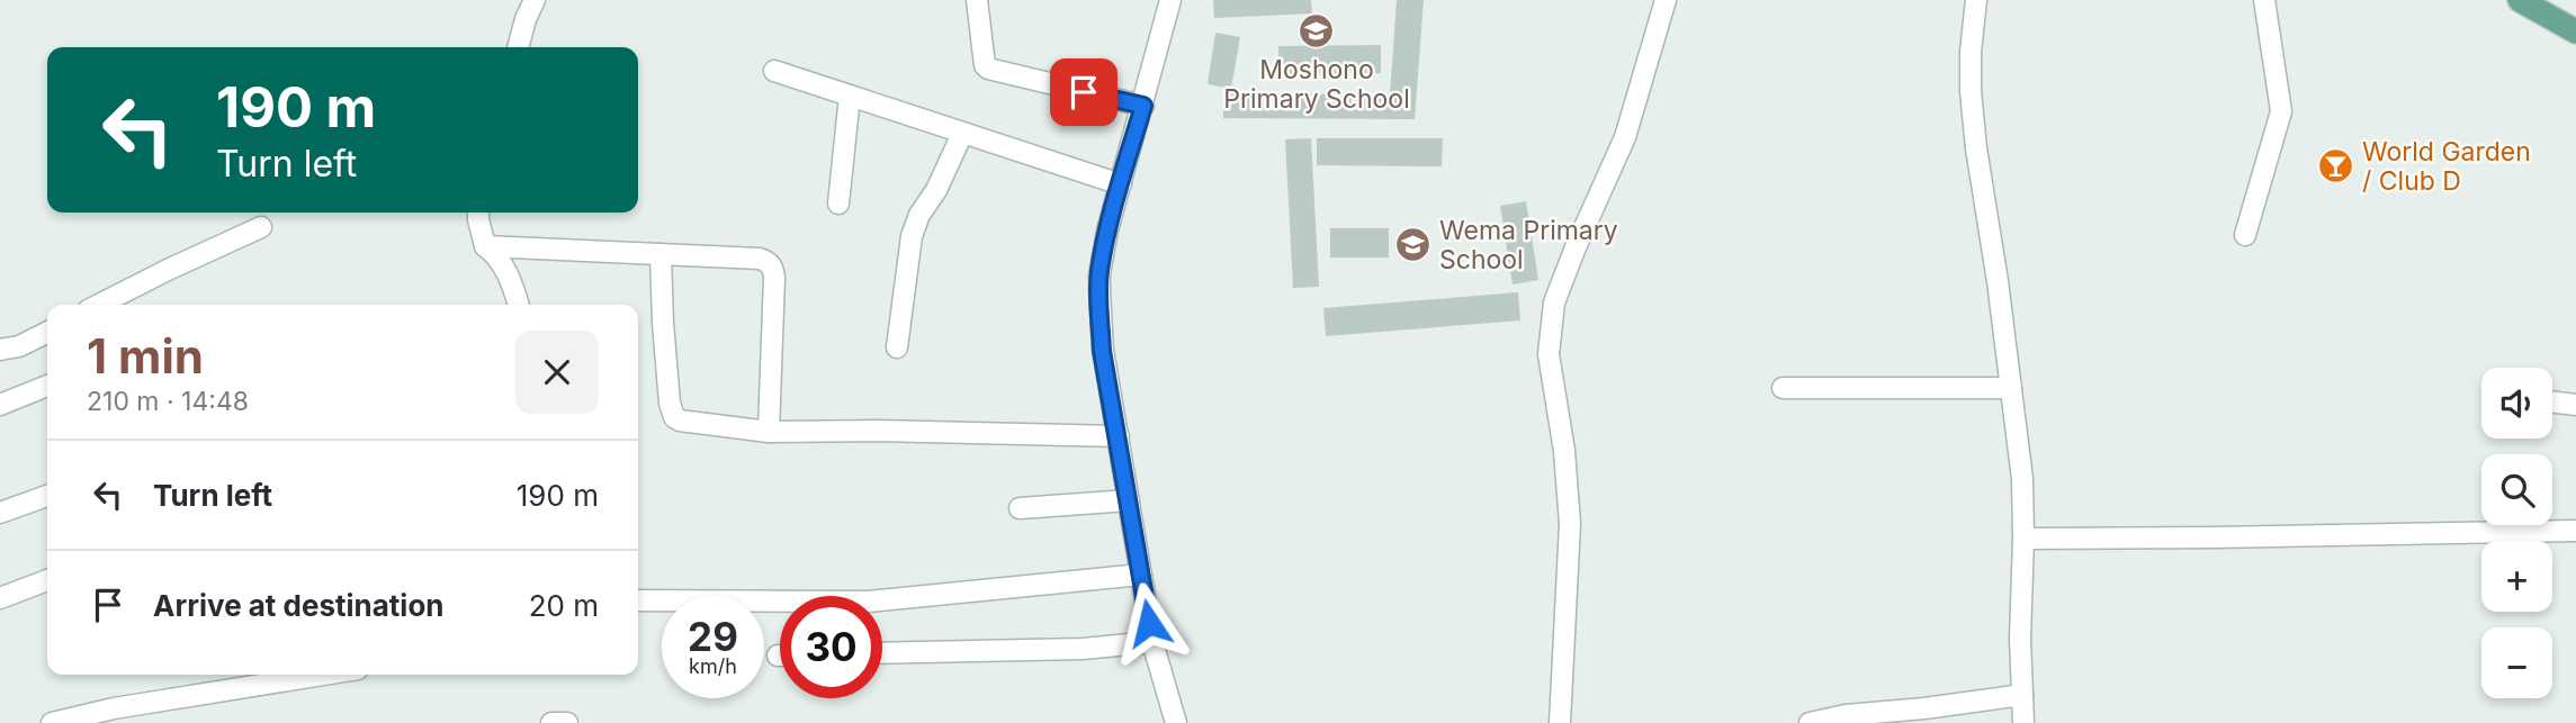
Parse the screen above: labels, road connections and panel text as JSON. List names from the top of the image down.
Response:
{
  "places": {
    "school or university": ["Moshono Primary School", "Wema Primary School"],
    "bar": ["World Garden / Club D"]
  },
  "page": {
    "turn": ["190 m", "Turn left"],
    "heading": ["1 min", "210 m · 14:48"],
    "map_buttons": ["+", "−"],
    "list": [
      {
        "name": "Turn left",
        "value": "190 m"
      },
      {
        "name": "Arrive at destination",
        "value": "20 m"
      }
    ],
    "speed": "29 km/h",
    "limit": "30"
  }
}
